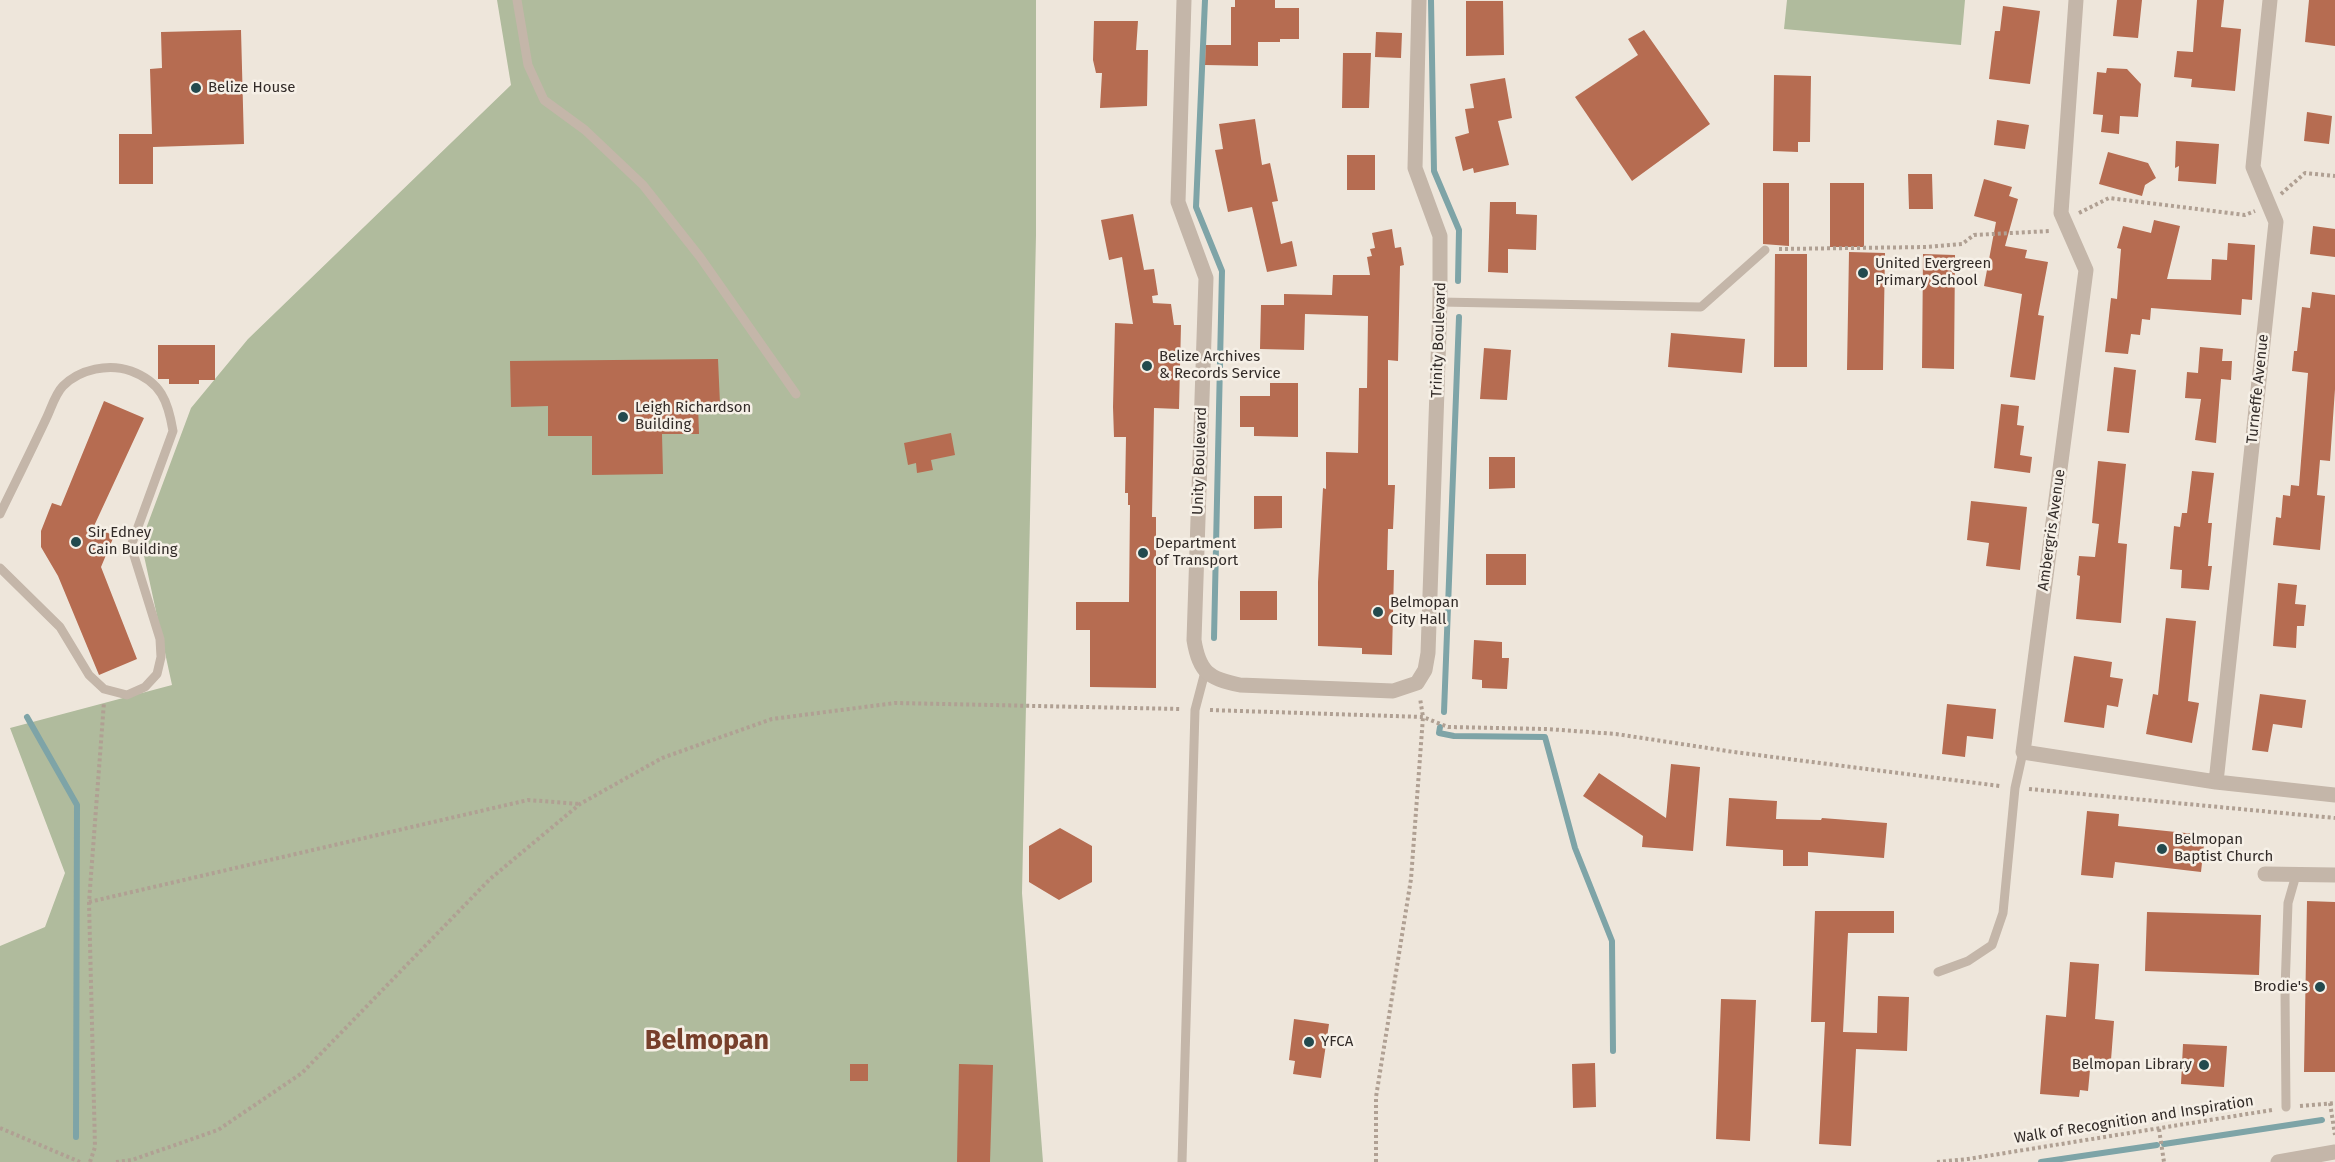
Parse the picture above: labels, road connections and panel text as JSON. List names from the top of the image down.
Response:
{
  "streets": {
    "street": [
      "Trinity Boulevard",
      "Turneffe Avenue",
      "Unity Boulevard",
      "Ambergris Avenue"
    ],
    "path": ["Walk of Recognition and Inspiration"]
  },
  "districts": ["Belmopan"],
  "places": [
    "Belize House",
    "United Evergreen Primary School",
    "Belize Archives & Records Service",
    "Leigh Richardson Building",
    "Sir Edney Cain Building",
    "Department of Transport",
    "Belmopan City Hall",
    "Belmopan Baptist Church",
    "Brodie's",
    "YFCA",
    "Belmopan Library"
  ]
}
